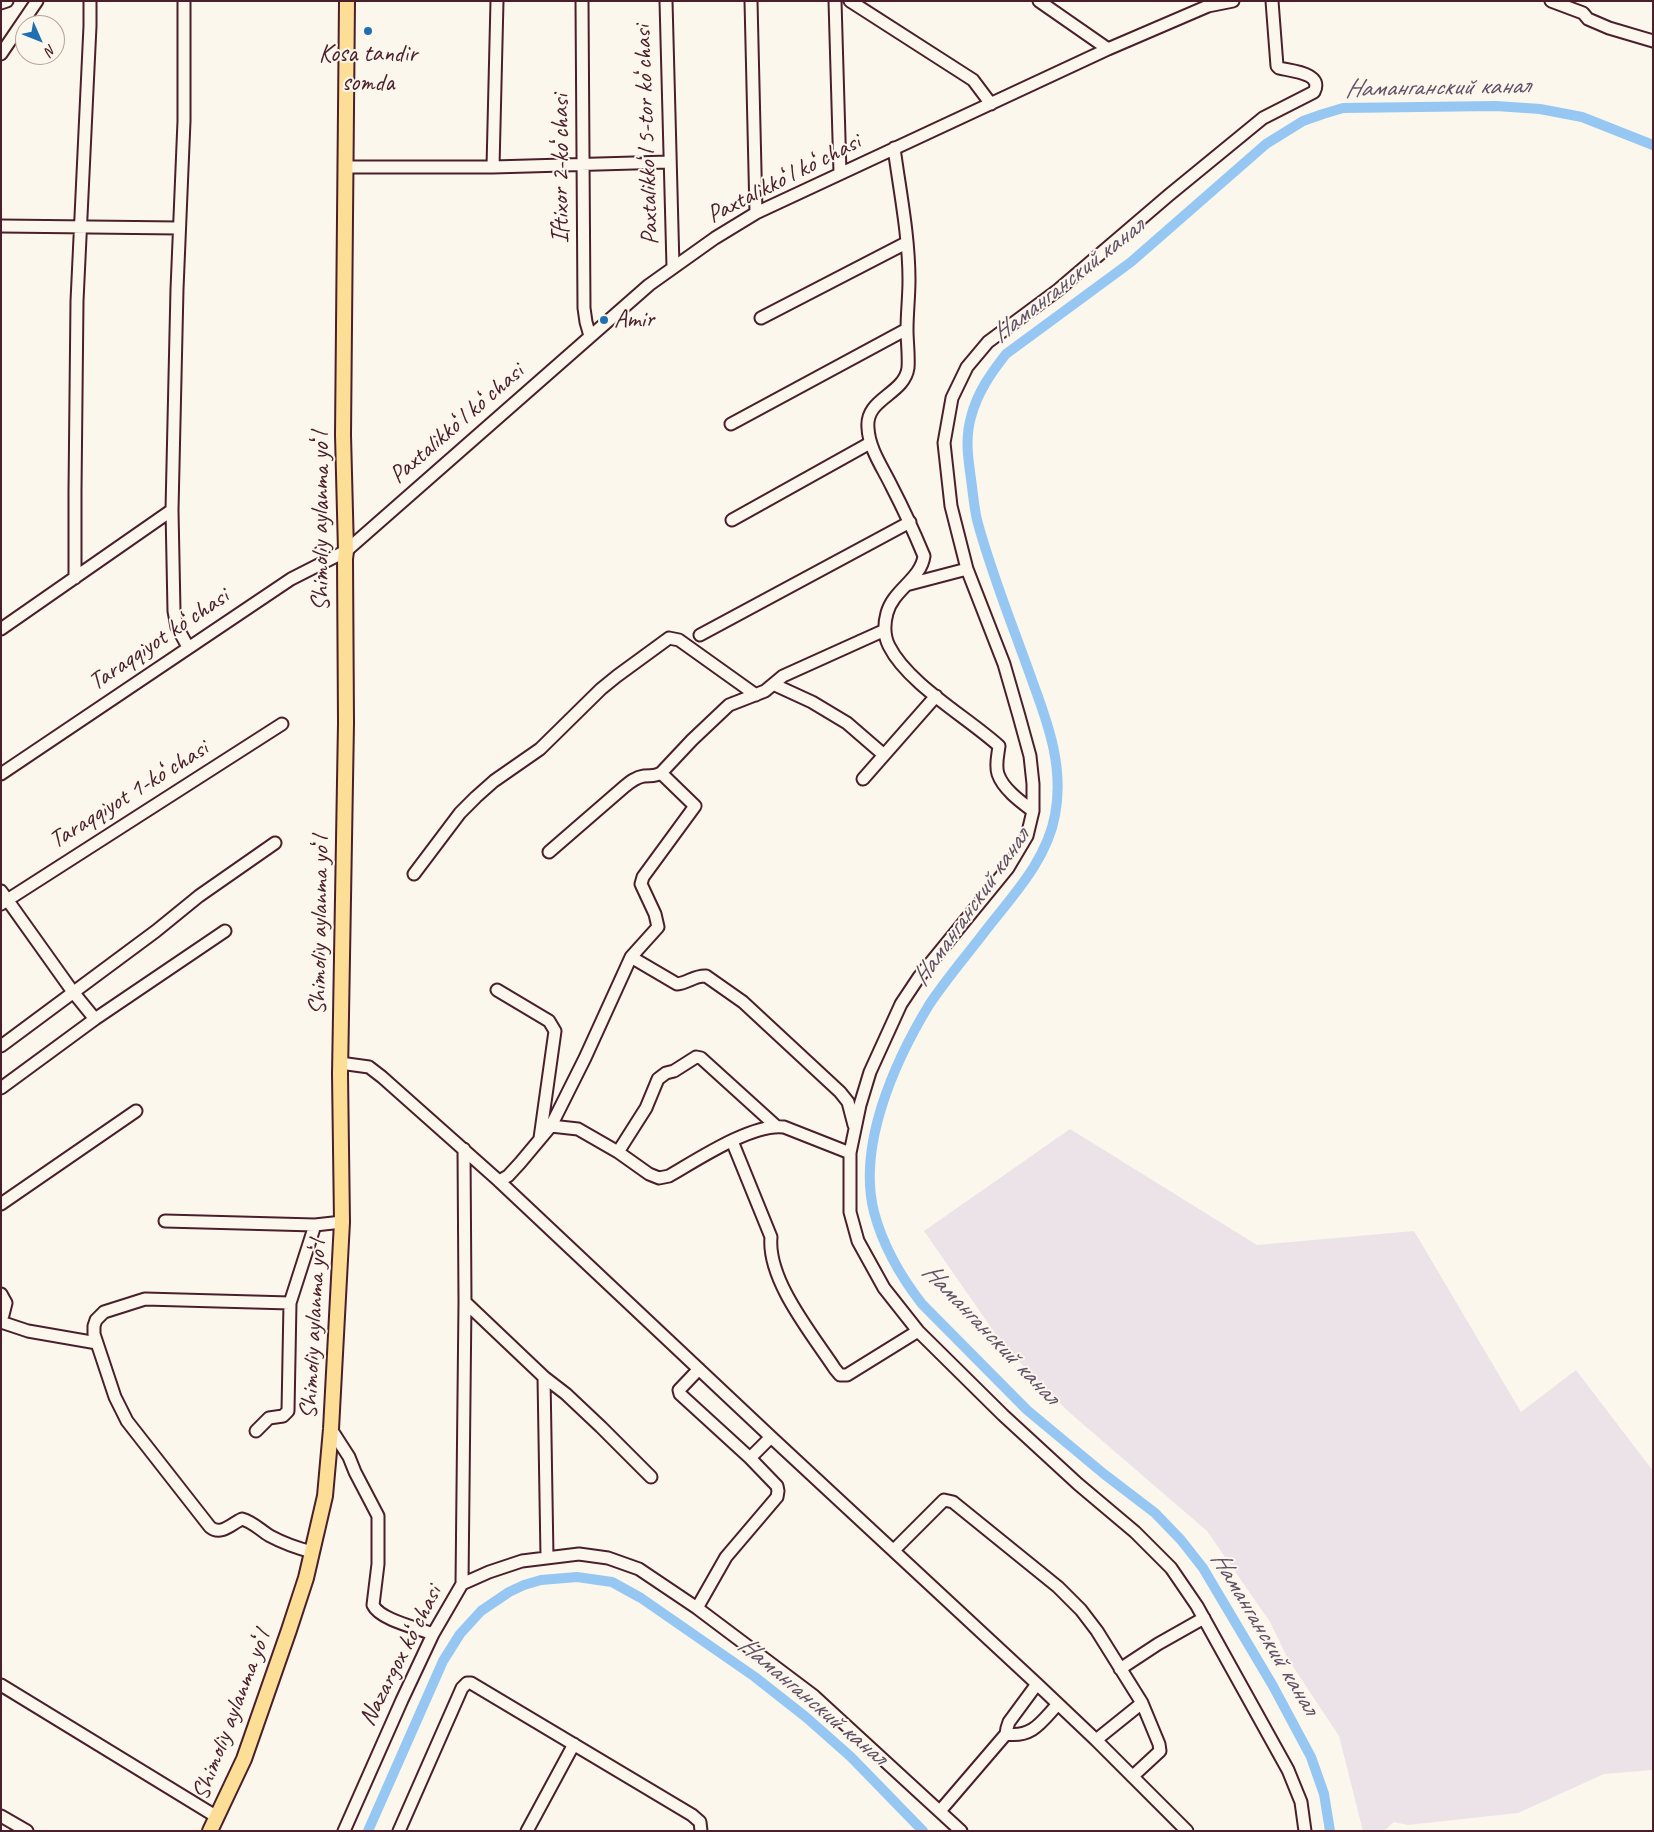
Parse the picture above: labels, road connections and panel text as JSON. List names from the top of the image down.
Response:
{
  "streets": {
    "main road": ["Shimoliy aylanma yoʻl"],
    "street": [
      "Paxtalikkoʻl 5-tor koʻchasi",
      "Iftixor 2-koʻchasi",
      "Paxtalikkoʻl koʻchasi",
      "Taraqqiyot koʻchasi",
      "Taraqqiyot 1-koʻchasi",
      "Nazargox koʻchasi"
    ]
  },
  "crossings": [
    ["Paxtalikkoʻl 5-tor koʻchasi", "Paxtalikkoʻl koʻchasi"],
    ["Iftixor 2-koʻchasi", "Paxtalikkoʻl koʻchasi"],
    ["Paxtalikkoʻl koʻchasi", "Shimoliy aylanma yoʻl"],
    ["Paxtalikkoʻl koʻchasi", "Taraqqiyot koʻchasi"],
    ["Shimoliy aylanma yoʻl", "Taraqqiyot koʻchasi"]
  ],
  "water": ["Наманганский канал"],
  "places": ["Kosa tandir somda", "Amir"],
  "north": "bottom right"
}
